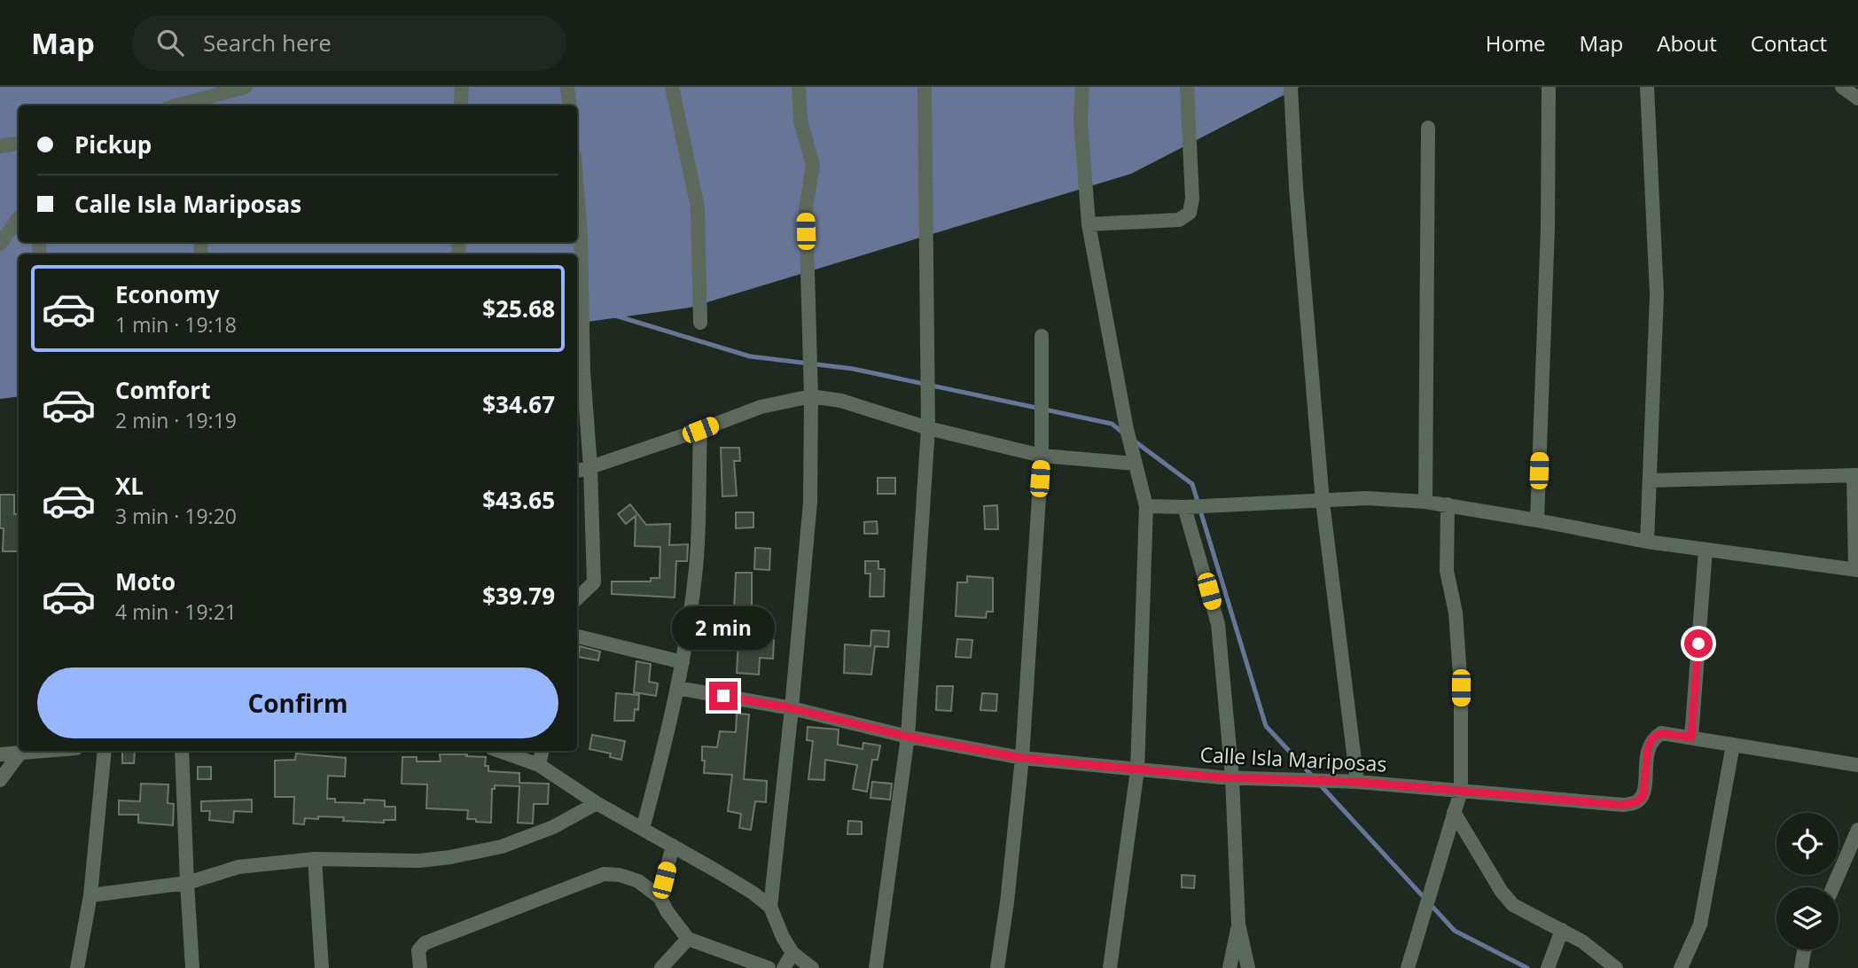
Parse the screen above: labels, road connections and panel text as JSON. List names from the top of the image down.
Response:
{
  "streets": {
    "street": ["Calle Isla Mariposas"]
  },
  "page": {
    "header": "Map",
    "search": "Search here",
    "nav": [
      "Home",
      "Map",
      "About",
      "Contact"
    ],
    "banner": ["Pickup", "Calle Isla Mariposas"],
    "list": [
      {
        "name": "Economy",
        "note": "1 min · 19:18",
        "value": "$25.68"
      },
      {
        "name": "Comfort",
        "note": "2 min · 19:19",
        "value": "$34.67"
      },
      {
        "name": "XL",
        "note": "3 min · 19:20",
        "value": "$43.65"
      },
      {
        "name": "Moto",
        "note": "4 min · 19:21",
        "value": "$39.79"
      }
    ],
    "bubble": "2 min",
    "buttons": "Confirm"
  }
}
